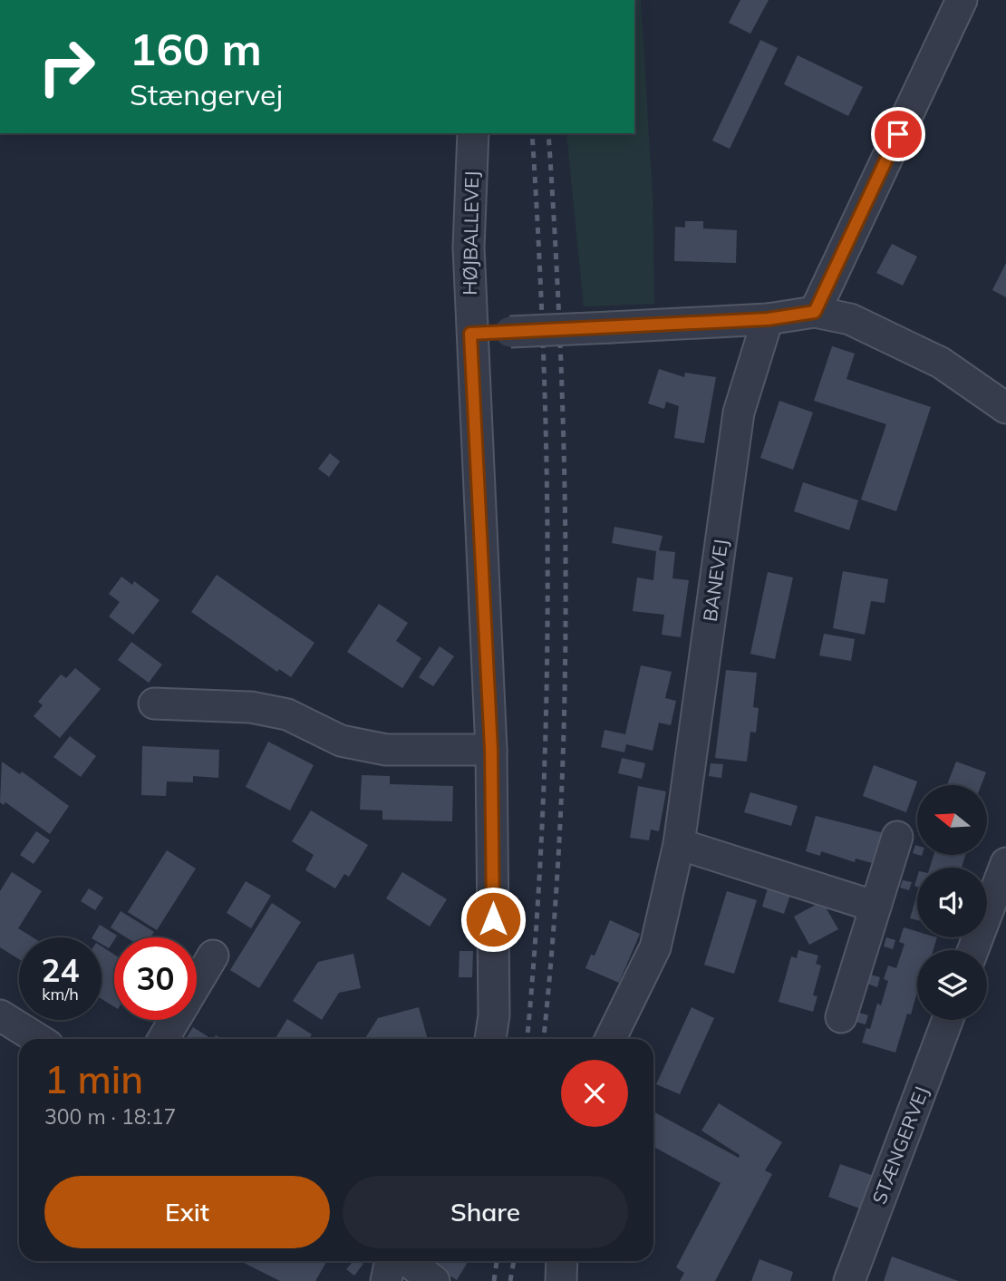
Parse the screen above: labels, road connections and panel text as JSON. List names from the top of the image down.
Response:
{
  "streets": {
    "street": ["HØJBALLEVEJ", "BANEVEJ", "STÆNGERVEJ"]
  },
  "north": "left",
  "page": {
    "turn": ["160 m", "Stængervej"],
    "speed": "24 km/h",
    "limit": "30",
    "heading": ["1 min", "300 m · 18:17"],
    "buttons": ["Exit", "Share"]
  }
}
